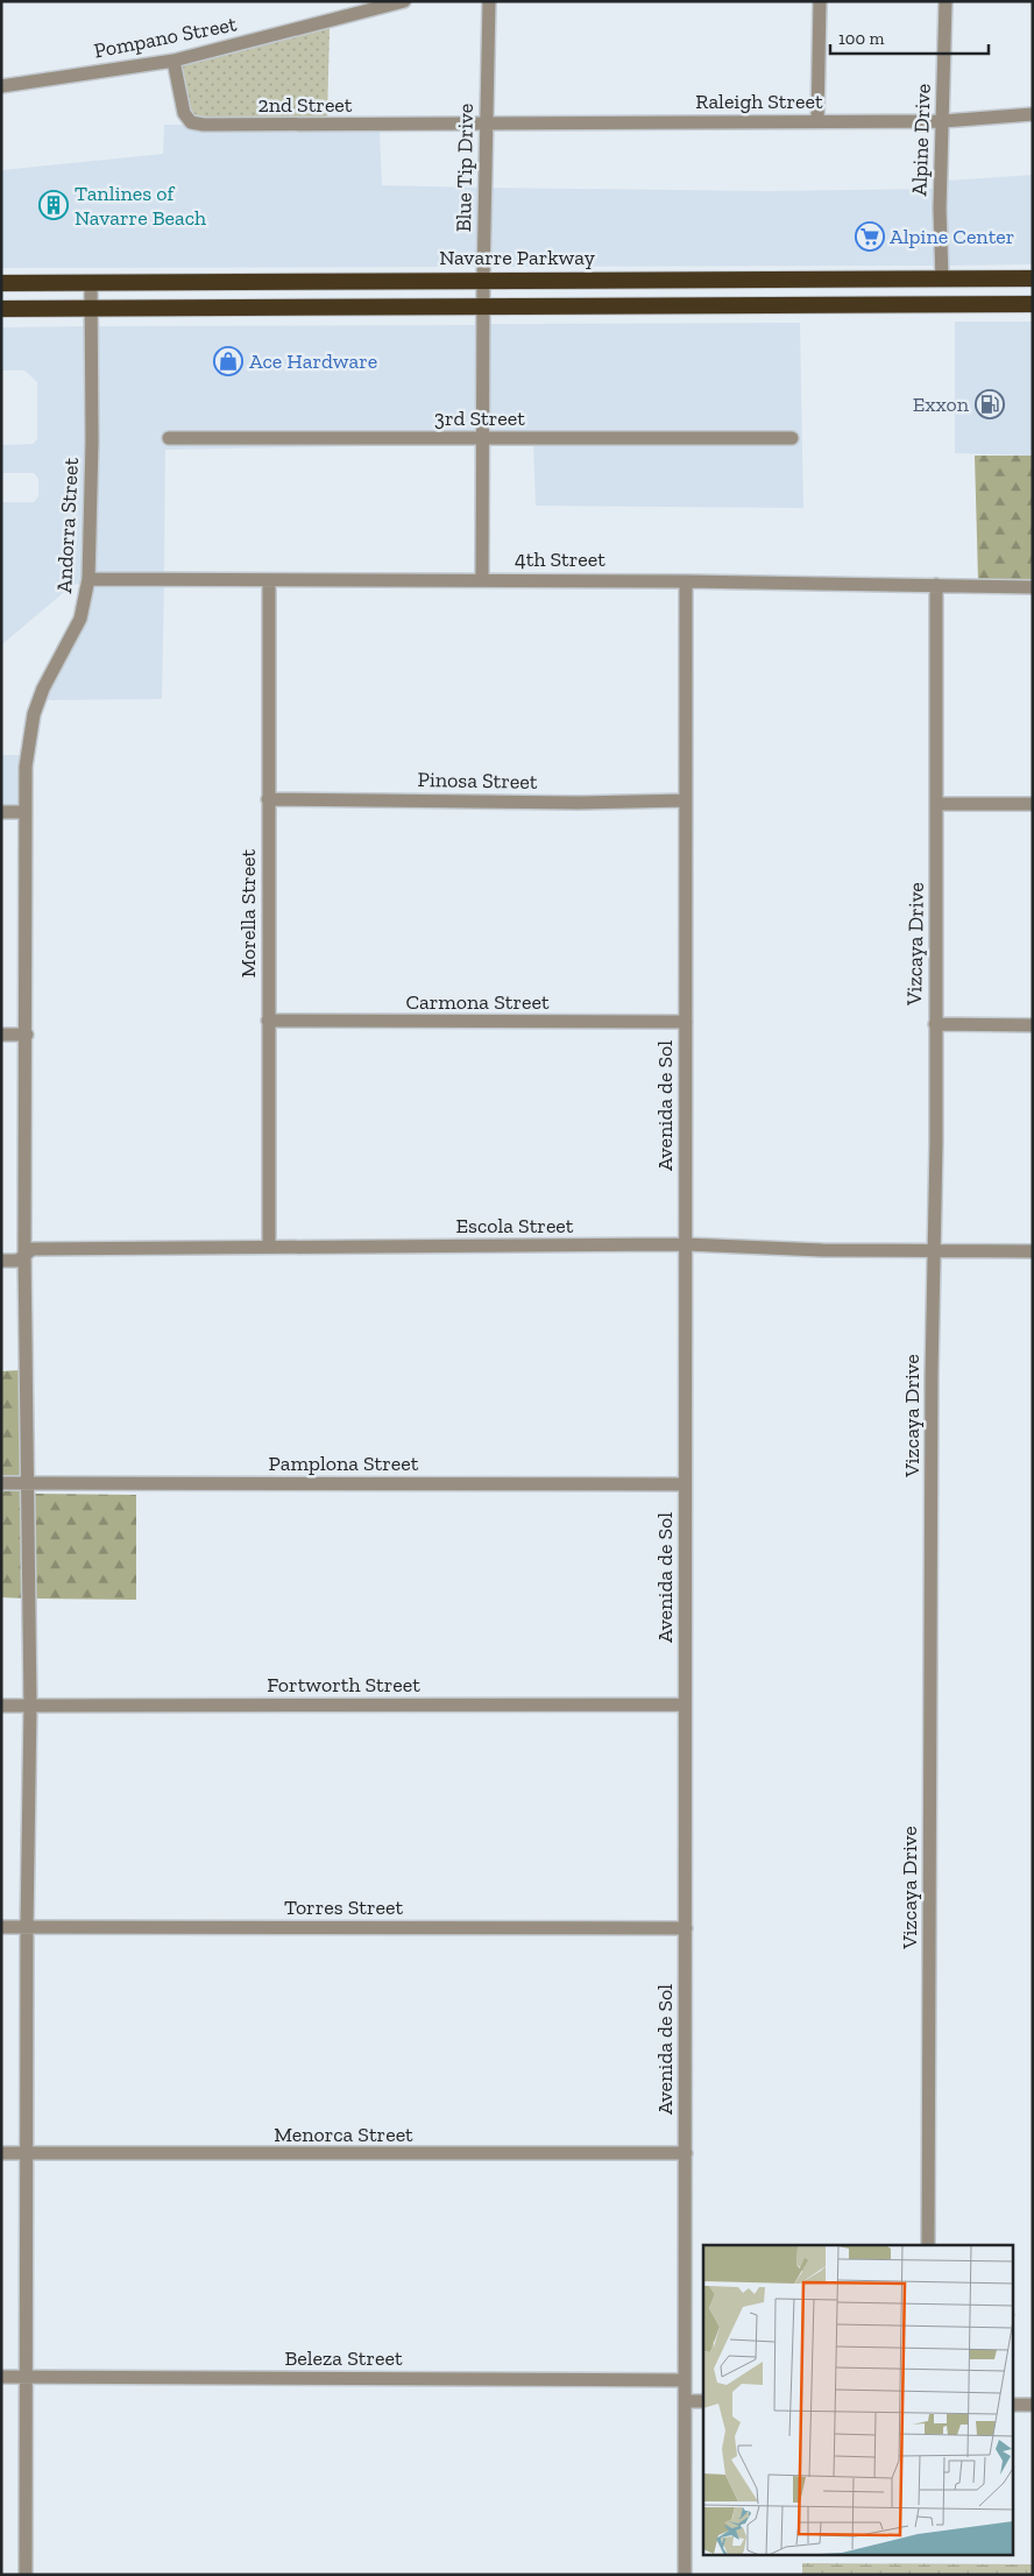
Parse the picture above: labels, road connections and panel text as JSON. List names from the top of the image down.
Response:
{
  "streets": {
    "highway": ["Navarre Parkway"],
    "street": [
      "Pompano Street",
      "Raleigh Street",
      "2nd Street",
      "Alpine Drive",
      "Blue Tip Drive",
      "3rd Street",
      "Andorra Street",
      "4th Street",
      "Pinosa Street",
      "Morella Street",
      "Vizcaya Drive",
      "Carmona Street",
      "Avenida de Sol",
      "Escola Street",
      "Pamplona Street",
      "Fortworth Street",
      "Torres Street",
      "Menorca Street",
      "Beleza Street"
    ]
  },
  "crossings": [
    ["Pompano Street", "2nd Street"],
    ["Raleigh Street", "2nd Street"],
    ["Raleigh Street", "Alpine Drive"],
    ["Raleigh Street", "Blue Tip Drive"],
    ["2nd Street", "Blue Tip Drive"],
    ["Alpine Drive", "Navarre Parkway"],
    ["Blue Tip Drive", "Navarre Parkway"],
    ["Blue Tip Drive", "3rd Street"],
    ["Blue Tip Drive", "4th Street"],
    ["Navarre Parkway", "Andorra Street"],
    ["Andorra Street", "4th Street"],
    ["Andorra Street", "Escola Street"],
    ["Andorra Street", "Pamplona Street"],
    ["Andorra Street", "Fortworth Street"],
    ["Andorra Street", "Torres Street"],
    ["Andorra Street", "Menorca Street"],
    ["Andorra Street", "Beleza Street"],
    ["4th Street", "Morella Street"],
    ["4th Street", "Vizcaya Drive"],
    ["4th Street", "Avenida de Sol"],
    ["Pinosa Street", "Morella Street"],
    ["Pinosa Street", "Avenida de Sol"],
    ["Morella Street", "Carmona Street"],
    ["Morella Street", "Escola Street"],
    ["Vizcaya Drive", "Escola Street"],
    ["Carmona Street", "Avenida de Sol"],
    ["Avenida de Sol", "Escola Street"],
    ["Avenida de Sol", "Pamplona Street"],
    ["Avenida de Sol", "Fortworth Street"],
    ["Avenida de Sol", "Torres Street"],
    ["Avenida de Sol", "Menorca Street"],
    ["Avenida de Sol", "Beleza Street"]
  ],
  "places": {
    "building": ["Tanlines of Navarre Beach"],
    "supermarket": ["Alpine Center"],
    "shop": ["Ace Hardware"],
    "fuel station": ["Exxon"]
  },
  "scale_bar": "100 m"
}
